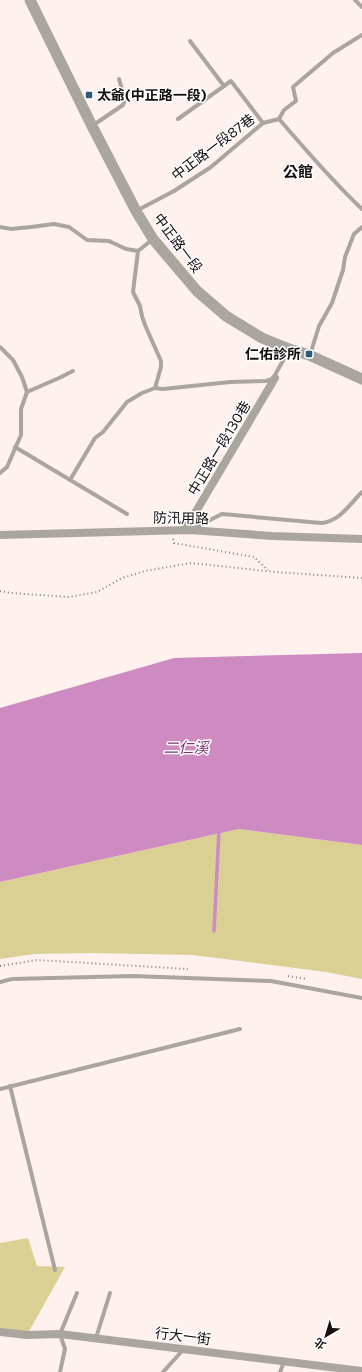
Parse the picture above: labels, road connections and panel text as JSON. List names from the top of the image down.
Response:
{
  "streets": {
    "street": [
      "中正路一段",
      "中正路一段130巷",
      "防汛用路",
      "行大一街"
    ],
    "lane": ["中正路一段87巷"]
  },
  "crossings": [
    ["中正路一段87巷", "中正路一段"],
    ["中正路一段", "中正路一段130巷"],
    ["中正路一段130巷", "防汛用路"]
  ],
  "districts": ["公館"],
  "water": ["二仁溪"],
  "places": {
    "transit": ["太爺(中正路一段)", "仁佑診所"]
  },
  "north": "bottom left"
}
